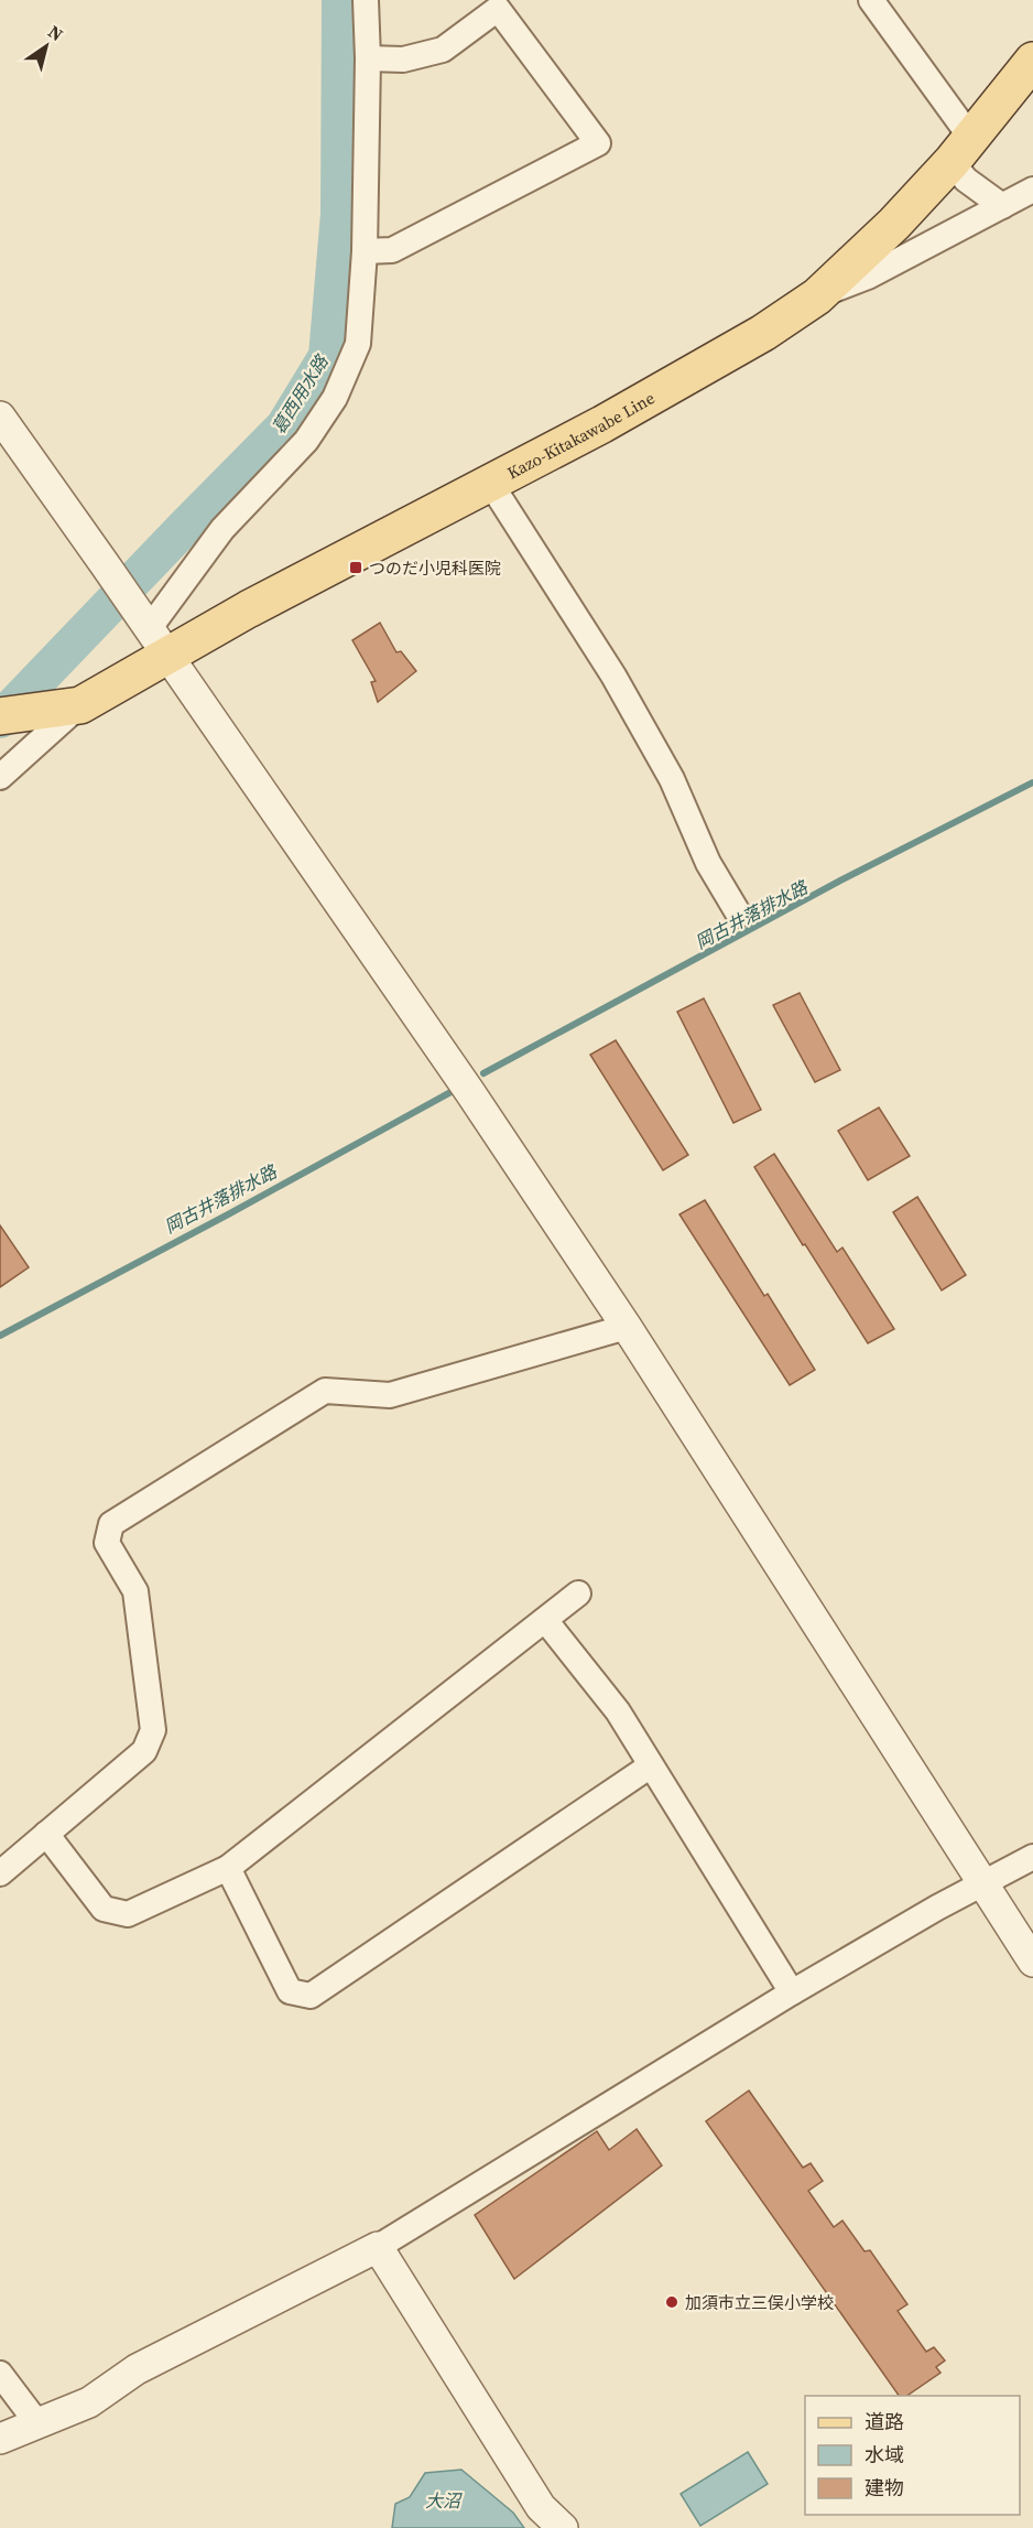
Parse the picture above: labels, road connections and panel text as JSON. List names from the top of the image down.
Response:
{
  "streets": {
    "main road": ["Kazo-Kitakawabe Line"]
  },
  "water": ["葛西用水路", "岡古井落排水路", "大沼"],
  "places": {
    "transit": ["つのだ小児科医院"],
    "other": ["加須市立三俣小学校"]
  },
  "legend": ["道路", "水域", "建物"],
  "north": "top right"
}
